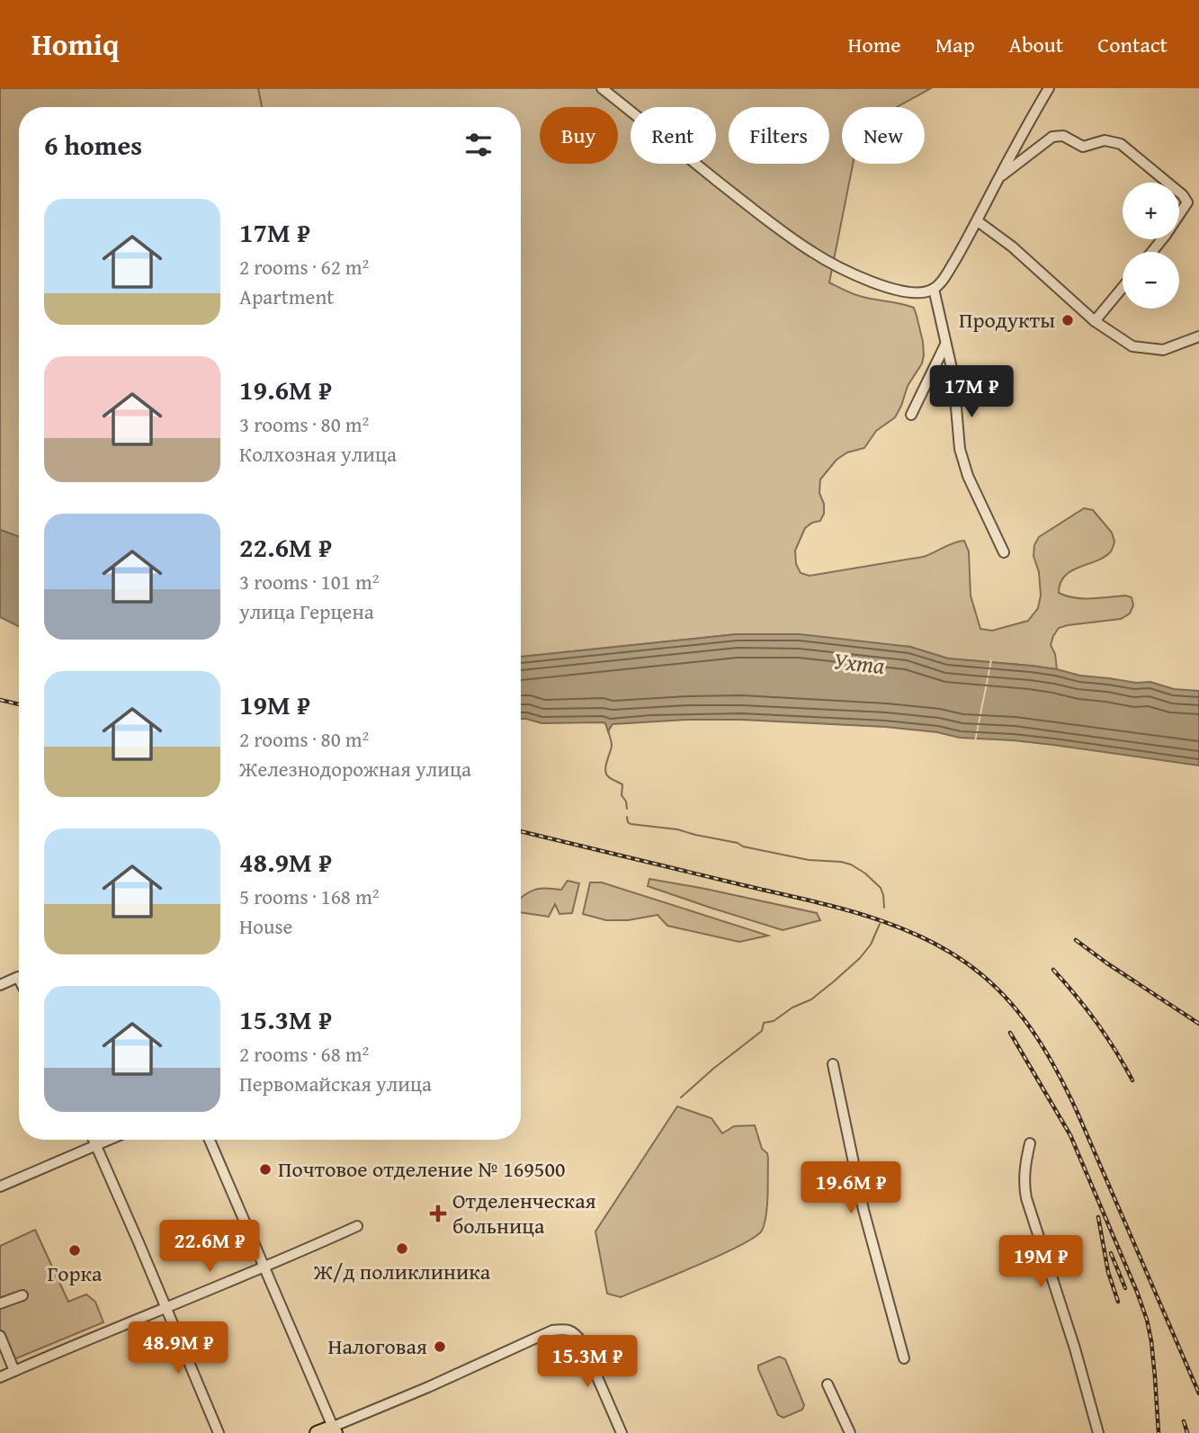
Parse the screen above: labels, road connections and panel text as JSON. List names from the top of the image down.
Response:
{
  "water": ["Ухта"],
  "places": {
    "other": [
      "Продукты",
      "Почтовое отделение № 169500",
      "Ж/д поликлиника",
      "Горка",
      "Налоговая"
    ],
    "health": ["Отделенческая больница"]
  },
  "page": {
    "header": "Homiq",
    "nav": [
      "Home",
      "Map",
      "About",
      "Contact"
    ],
    "chip": [
      "Buy",
      "Rent",
      "Filters",
      "New"
    ],
    "heading": "6 homes",
    "map_buttons": ["+", "−"],
    "list": [
      {
        "name": "17M ₽",
        "note": "2 rooms · 62 m² · Apartment"
      },
      {
        "name": "19.6M ₽",
        "note": "3 rooms · 80 m² · Колхозная улица"
      },
      {
        "name": "22.6M ₽",
        "note": "3 rooms · 101 m² · улица Герцена"
      },
      {
        "name": "19M ₽",
        "note": "2 rooms · 80 m² · Железнодорожная улица"
      },
      {
        "name": "48.9M ₽",
        "note": "5 rooms · 168 m² · House"
      },
      {
        "name": "15.3M ₽",
        "note": "2 rooms · 68 m² · Первомайская улица"
      }
    ],
    "price": [
      "17M ₽",
      "19.6M ₽",
      "22.6M ₽",
      "19M ₽",
      "48.9M ₽",
      "15.3M ₽"
    ]
  }
}
